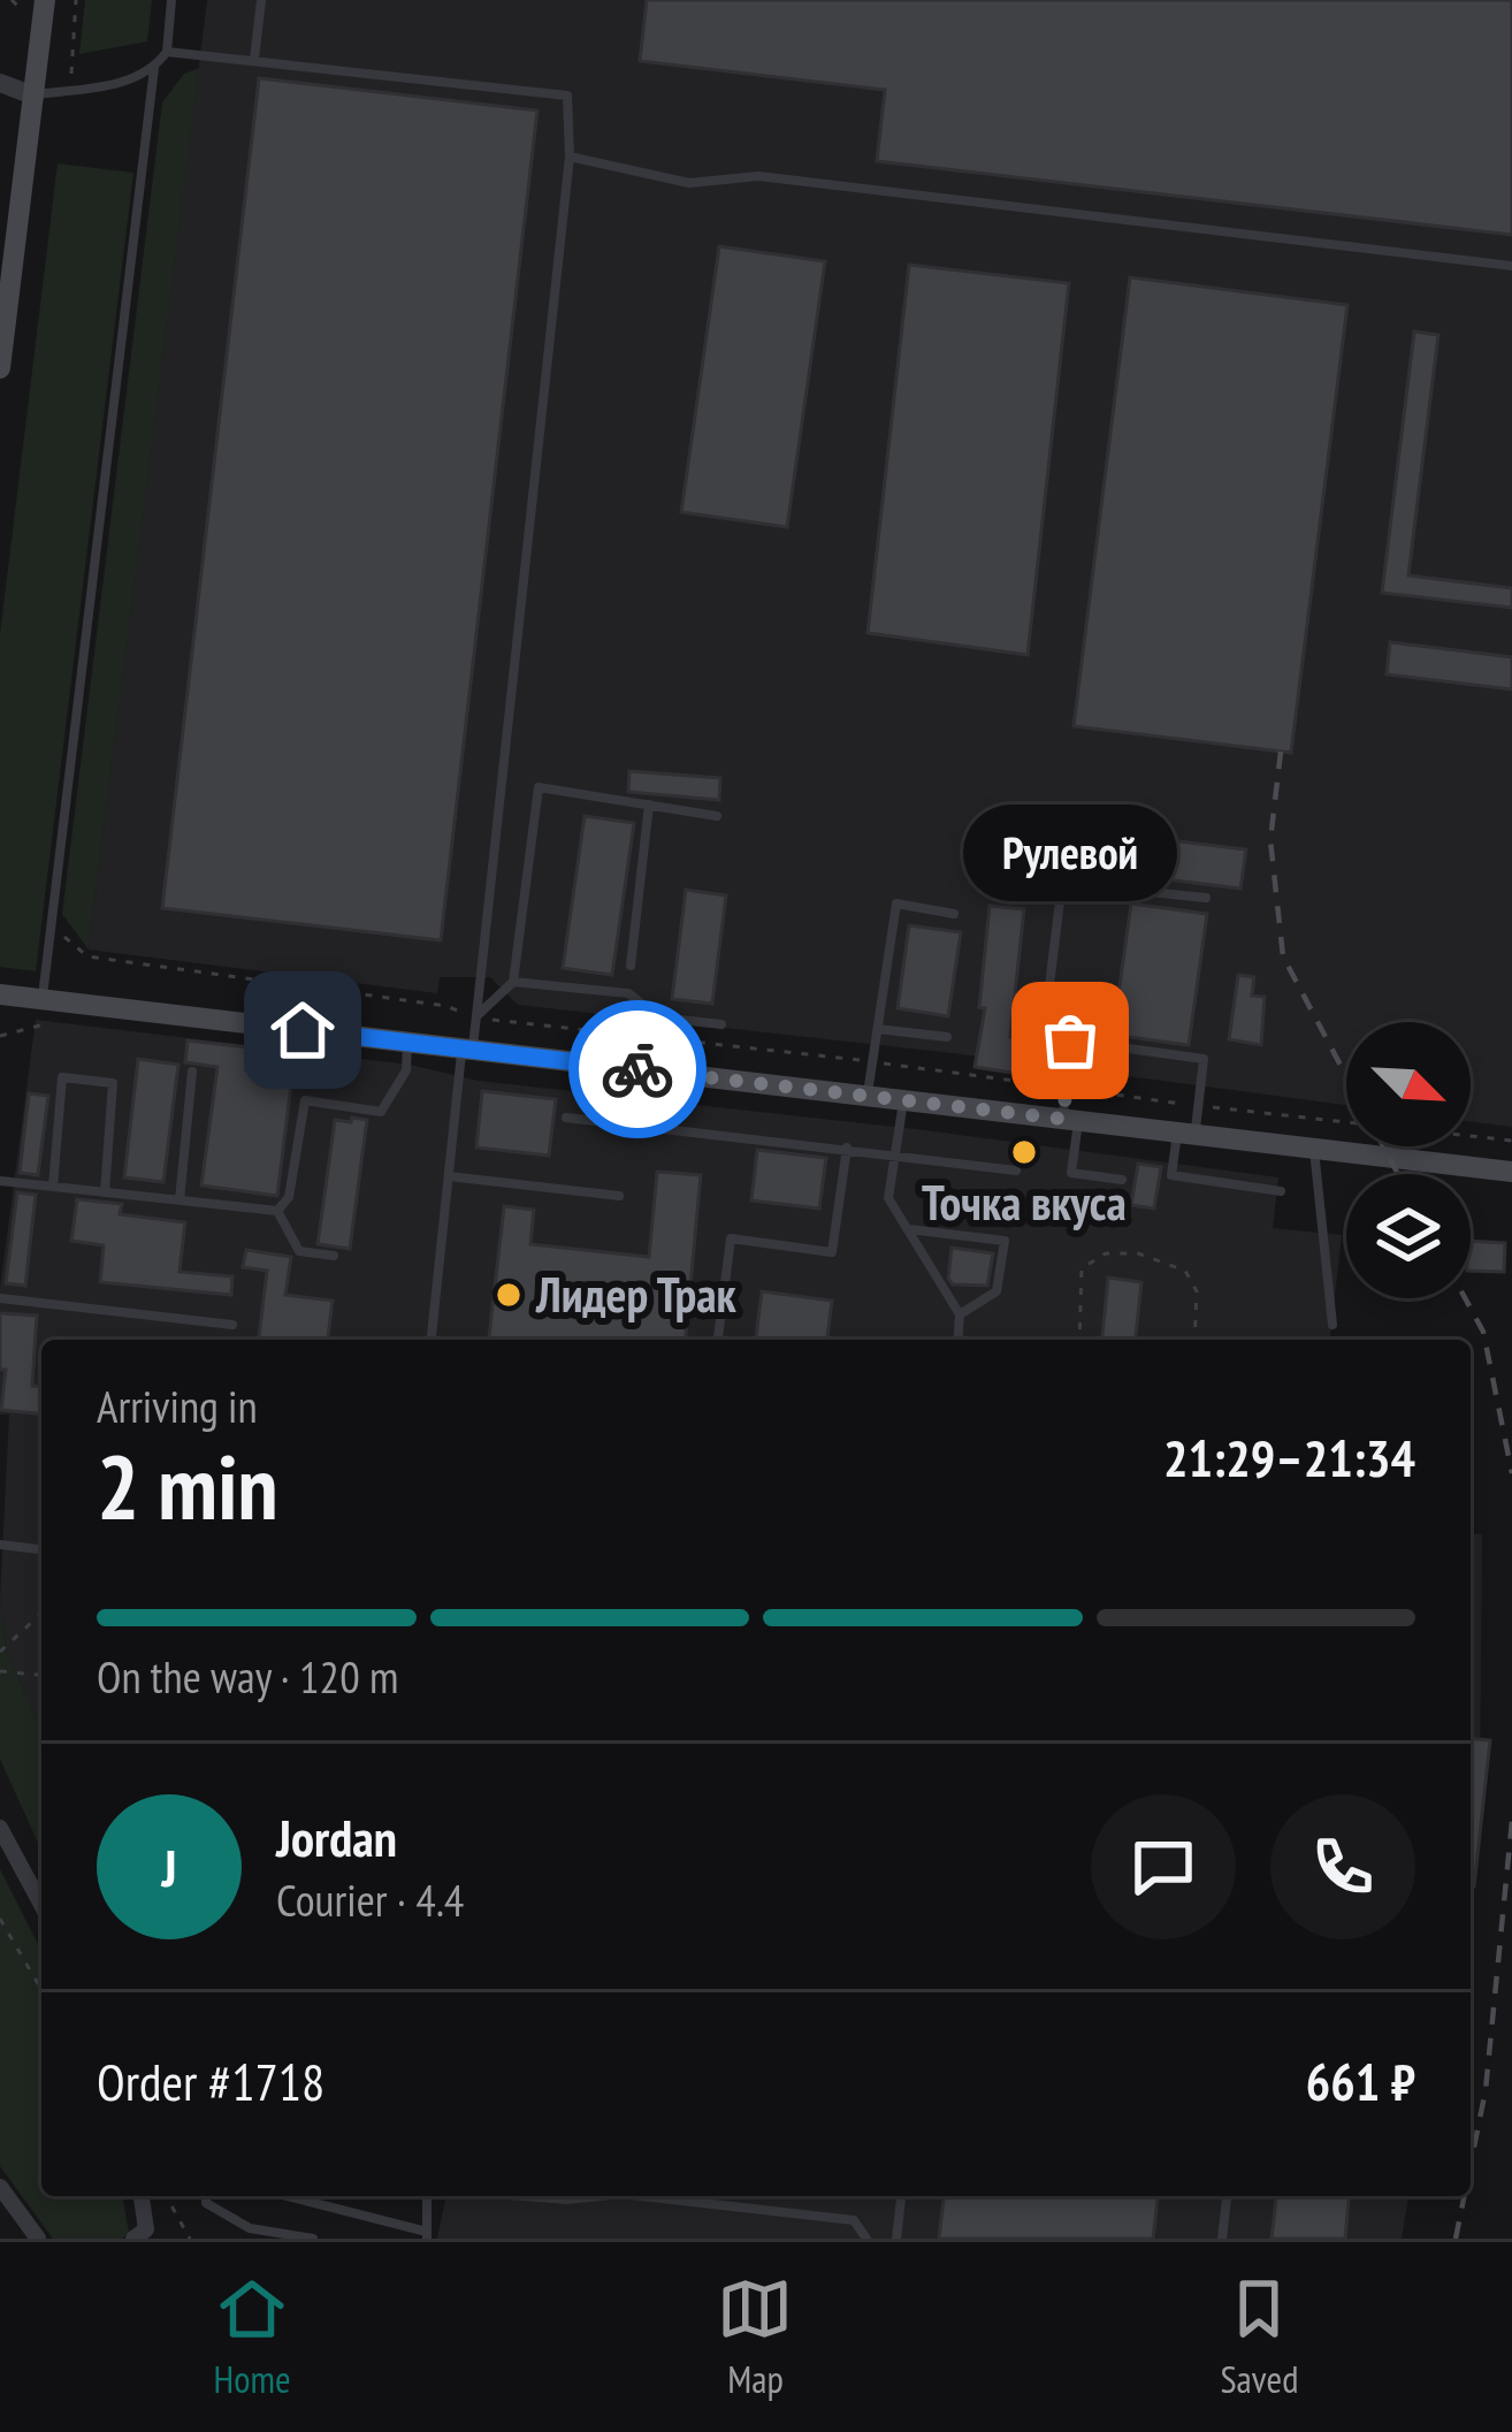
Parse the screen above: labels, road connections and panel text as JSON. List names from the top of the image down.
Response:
{
  "places": ["Рулевой", "Точка вкуса", "Лидер Трак"],
  "north": "bottom right",
  "page": {
    "bubble": "Рулевой",
    "heading": ["2 min", "Arriving in", "21:29–21:34"],
    "panel": [
      "Jordan",
      "Courier · 4.4",
      "Order #1718",
      "661 ₽"
    ],
    "bar": "On the way · 120 m",
    "round": "J",
    "tabs": ["Home", "Map", "Saved"]
  }
}
